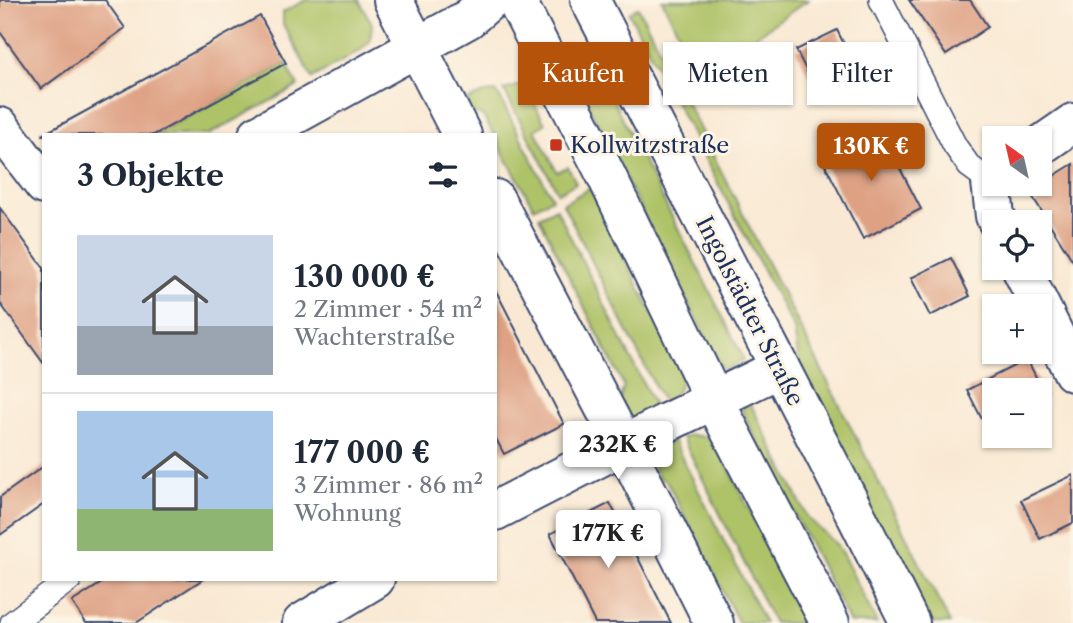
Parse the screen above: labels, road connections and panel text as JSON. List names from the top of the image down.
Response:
{
  "streets": {
    "street": ["Ingolstädter Straße"]
  },
  "places": {
    "transit": ["Kollwitzstraße"]
  },
  "north": "top left",
  "page": {
    "chip": ["Kaufen", "Mieten", "Filter"],
    "price": ["130K €", "232K €", "177K €"],
    "map_buttons": ["+", "−"],
    "heading": "3 Objekte",
    "list": [
      {
        "name": "130 000 €",
        "note": "2 Zimmer · 54 m² · Wachterstraße"
      },
      {
        "name": "177 000 €",
        "note": "3 Zimmer · 86 m² · Wohnung"
      }
    ]
  }
}
